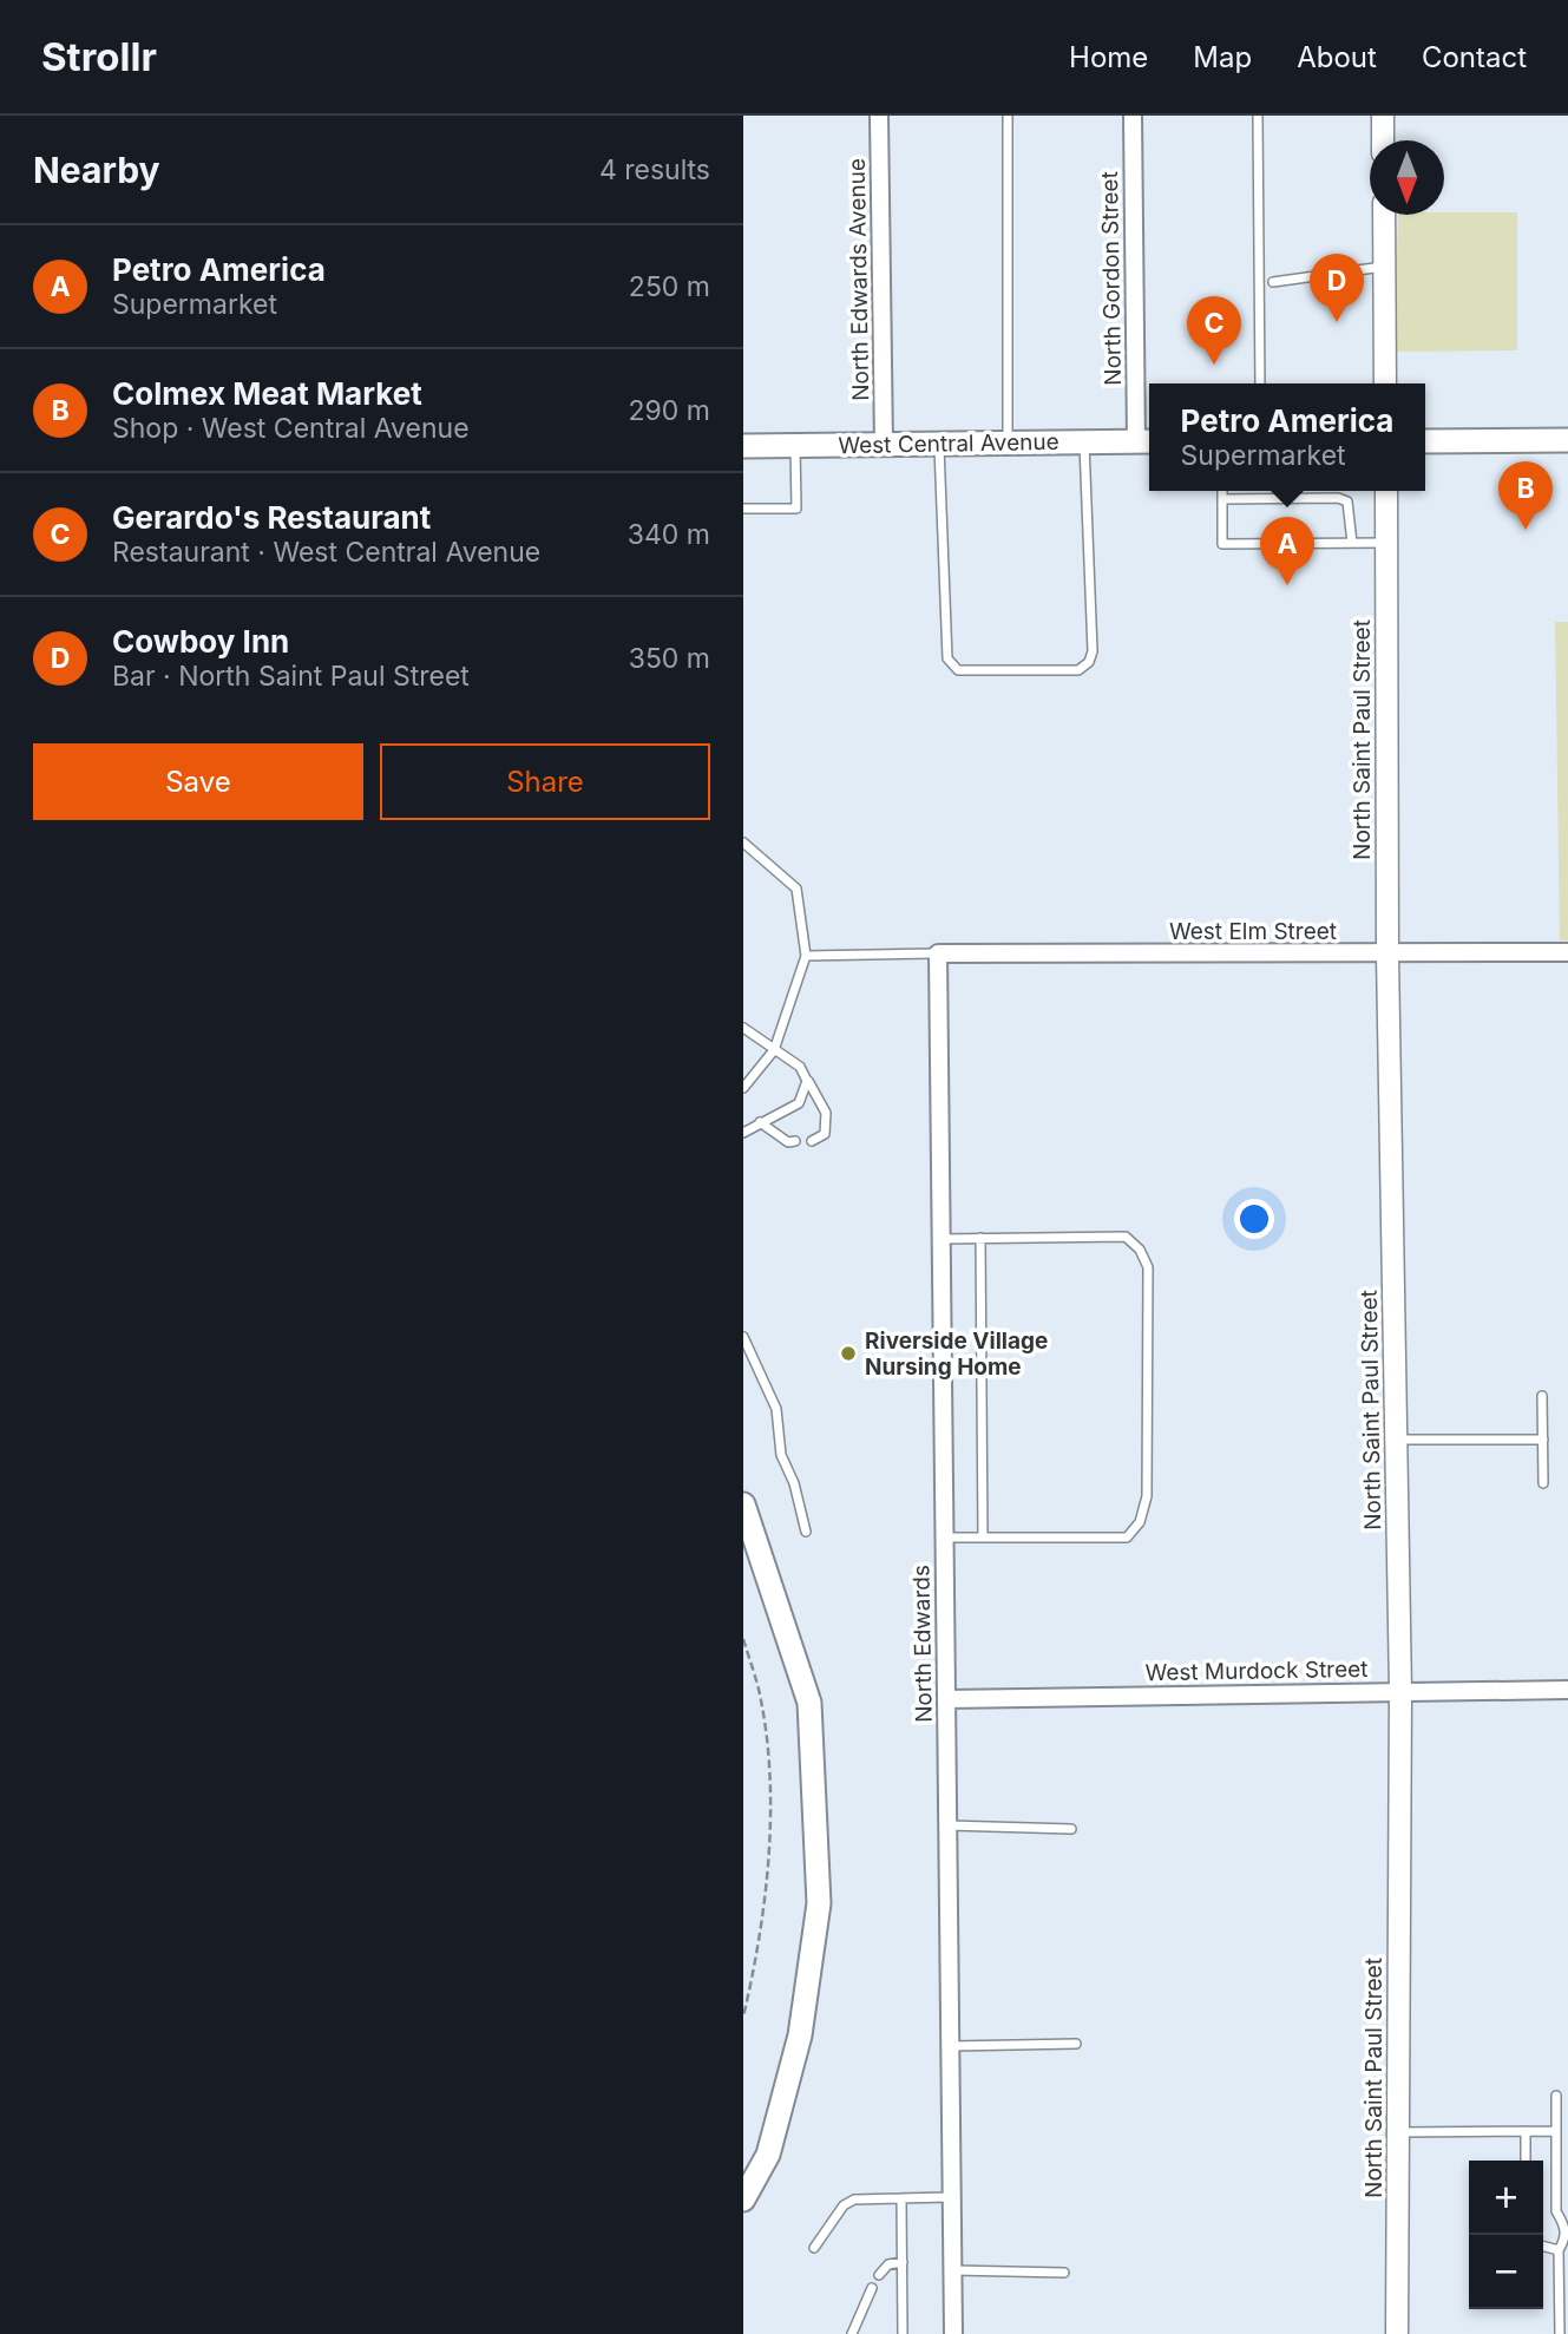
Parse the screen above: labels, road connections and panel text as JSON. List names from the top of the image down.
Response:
{
  "streets": {
    "main road": ["West Central Avenue"],
    "street": [
      "North Gordon Street",
      "North Edwards Avenue",
      "North Saint Paul Street",
      "West Elm Street",
      "North Edwards",
      "West Murdock Street"
    ]
  },
  "crossings": [
    ["North Gordon Street", "West Central Avenue"],
    ["North Edwards Avenue", "West Central Avenue"],
    ["North Saint Paul Street", "West Elm Street"],
    ["North Saint Paul Street", "West Murdock Street"],
    ["West Elm Street", "North Edwards"],
    ["North Edwards", "West Murdock Street"]
  ],
  "places": ["Riverside Village Nursing Home"],
  "north": "bottom",
  "page": {
    "header": "Strollr",
    "nav": [
      "Home",
      "Map",
      "About",
      "Contact"
    ],
    "heading": ["Nearby", "4 results"],
    "list": [
      {
        "mark": "A",
        "name": "Petro America",
        "note": "Supermarket",
        "value": "250 m"
      },
      {
        "mark": "B",
        "name": "Colmex Meat Market",
        "note": "Shop · West Central Avenue",
        "value": "290 m"
      },
      {
        "mark": "C",
        "name": "Gerardo's Restaurant",
        "note": "Restaurant · West Central Avenue",
        "value": "340 m"
      },
      {
        "mark": "D",
        "name": "Cowboy Inn",
        "note": "Bar · North Saint Paul Street",
        "value": "350 m"
      }
    ],
    "pins": [
      "D",
      "C",
      "B",
      "A"
    ],
    "popup": ["Petro America", "Supermarket"],
    "buttons": ["Save", "Share"],
    "map_buttons": ["+", "−"]
  }
}
